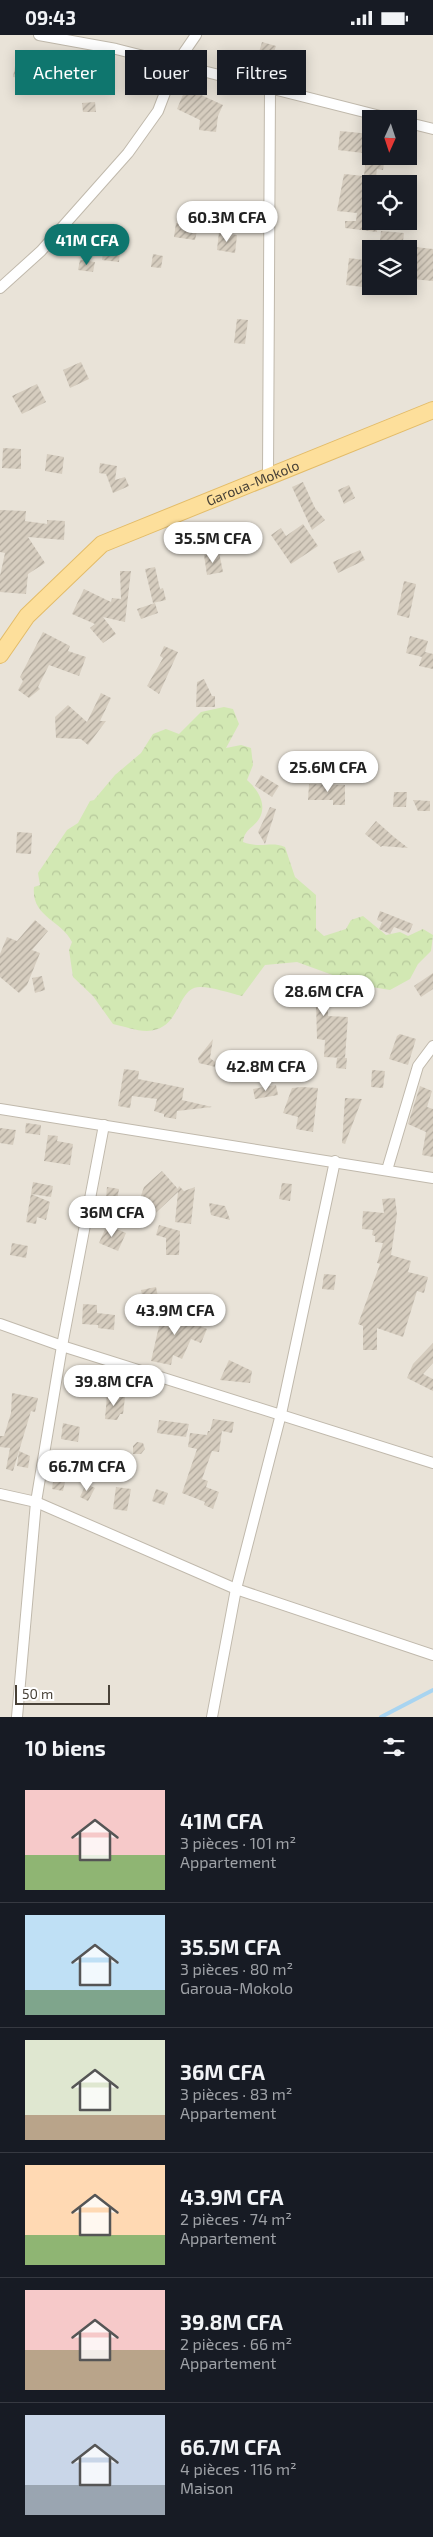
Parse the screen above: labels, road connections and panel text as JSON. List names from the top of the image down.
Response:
{
  "streets": {
    "main road": ["Garoua-Mokolo"]
  },
  "scale_bar": "50 m",
  "north": "bottom",
  "page": {
    "status": "09:43",
    "chip": ["Acheter", "Louer", "Filtres"],
    "price": [
      "60.3M CFA",
      "41M CFA",
      "35.5M CFA",
      "25.6M CFA",
      "28.6M CFA",
      "42.8M CFA",
      "36M CFA",
      "43.9M CFA",
      "39.8M CFA",
      "66.7M CFA"
    ],
    "scale": "50 m",
    "heading": "10 biens",
    "list": [
      {
        "name": "41M CFA",
        "note": "3 pièces · 101 m² · Appartement"
      },
      {
        "name": "35.5M CFA",
        "note": "3 pièces · 80 m² · Garoua-Mokolo"
      },
      {
        "name": "36M CFA",
        "note": "3 pièces · 83 m² · Appartement"
      },
      {
        "name": "43.9M CFA",
        "note": "2 pièces · 74 m² · Appartement"
      },
      {
        "name": "39.8M CFA",
        "note": "2 pièces · 66 m² · Appartement"
      },
      {
        "name": "66.7M CFA",
        "note": "4 pièces · 116 m² · Maison"
      }
    ]
  }
}
